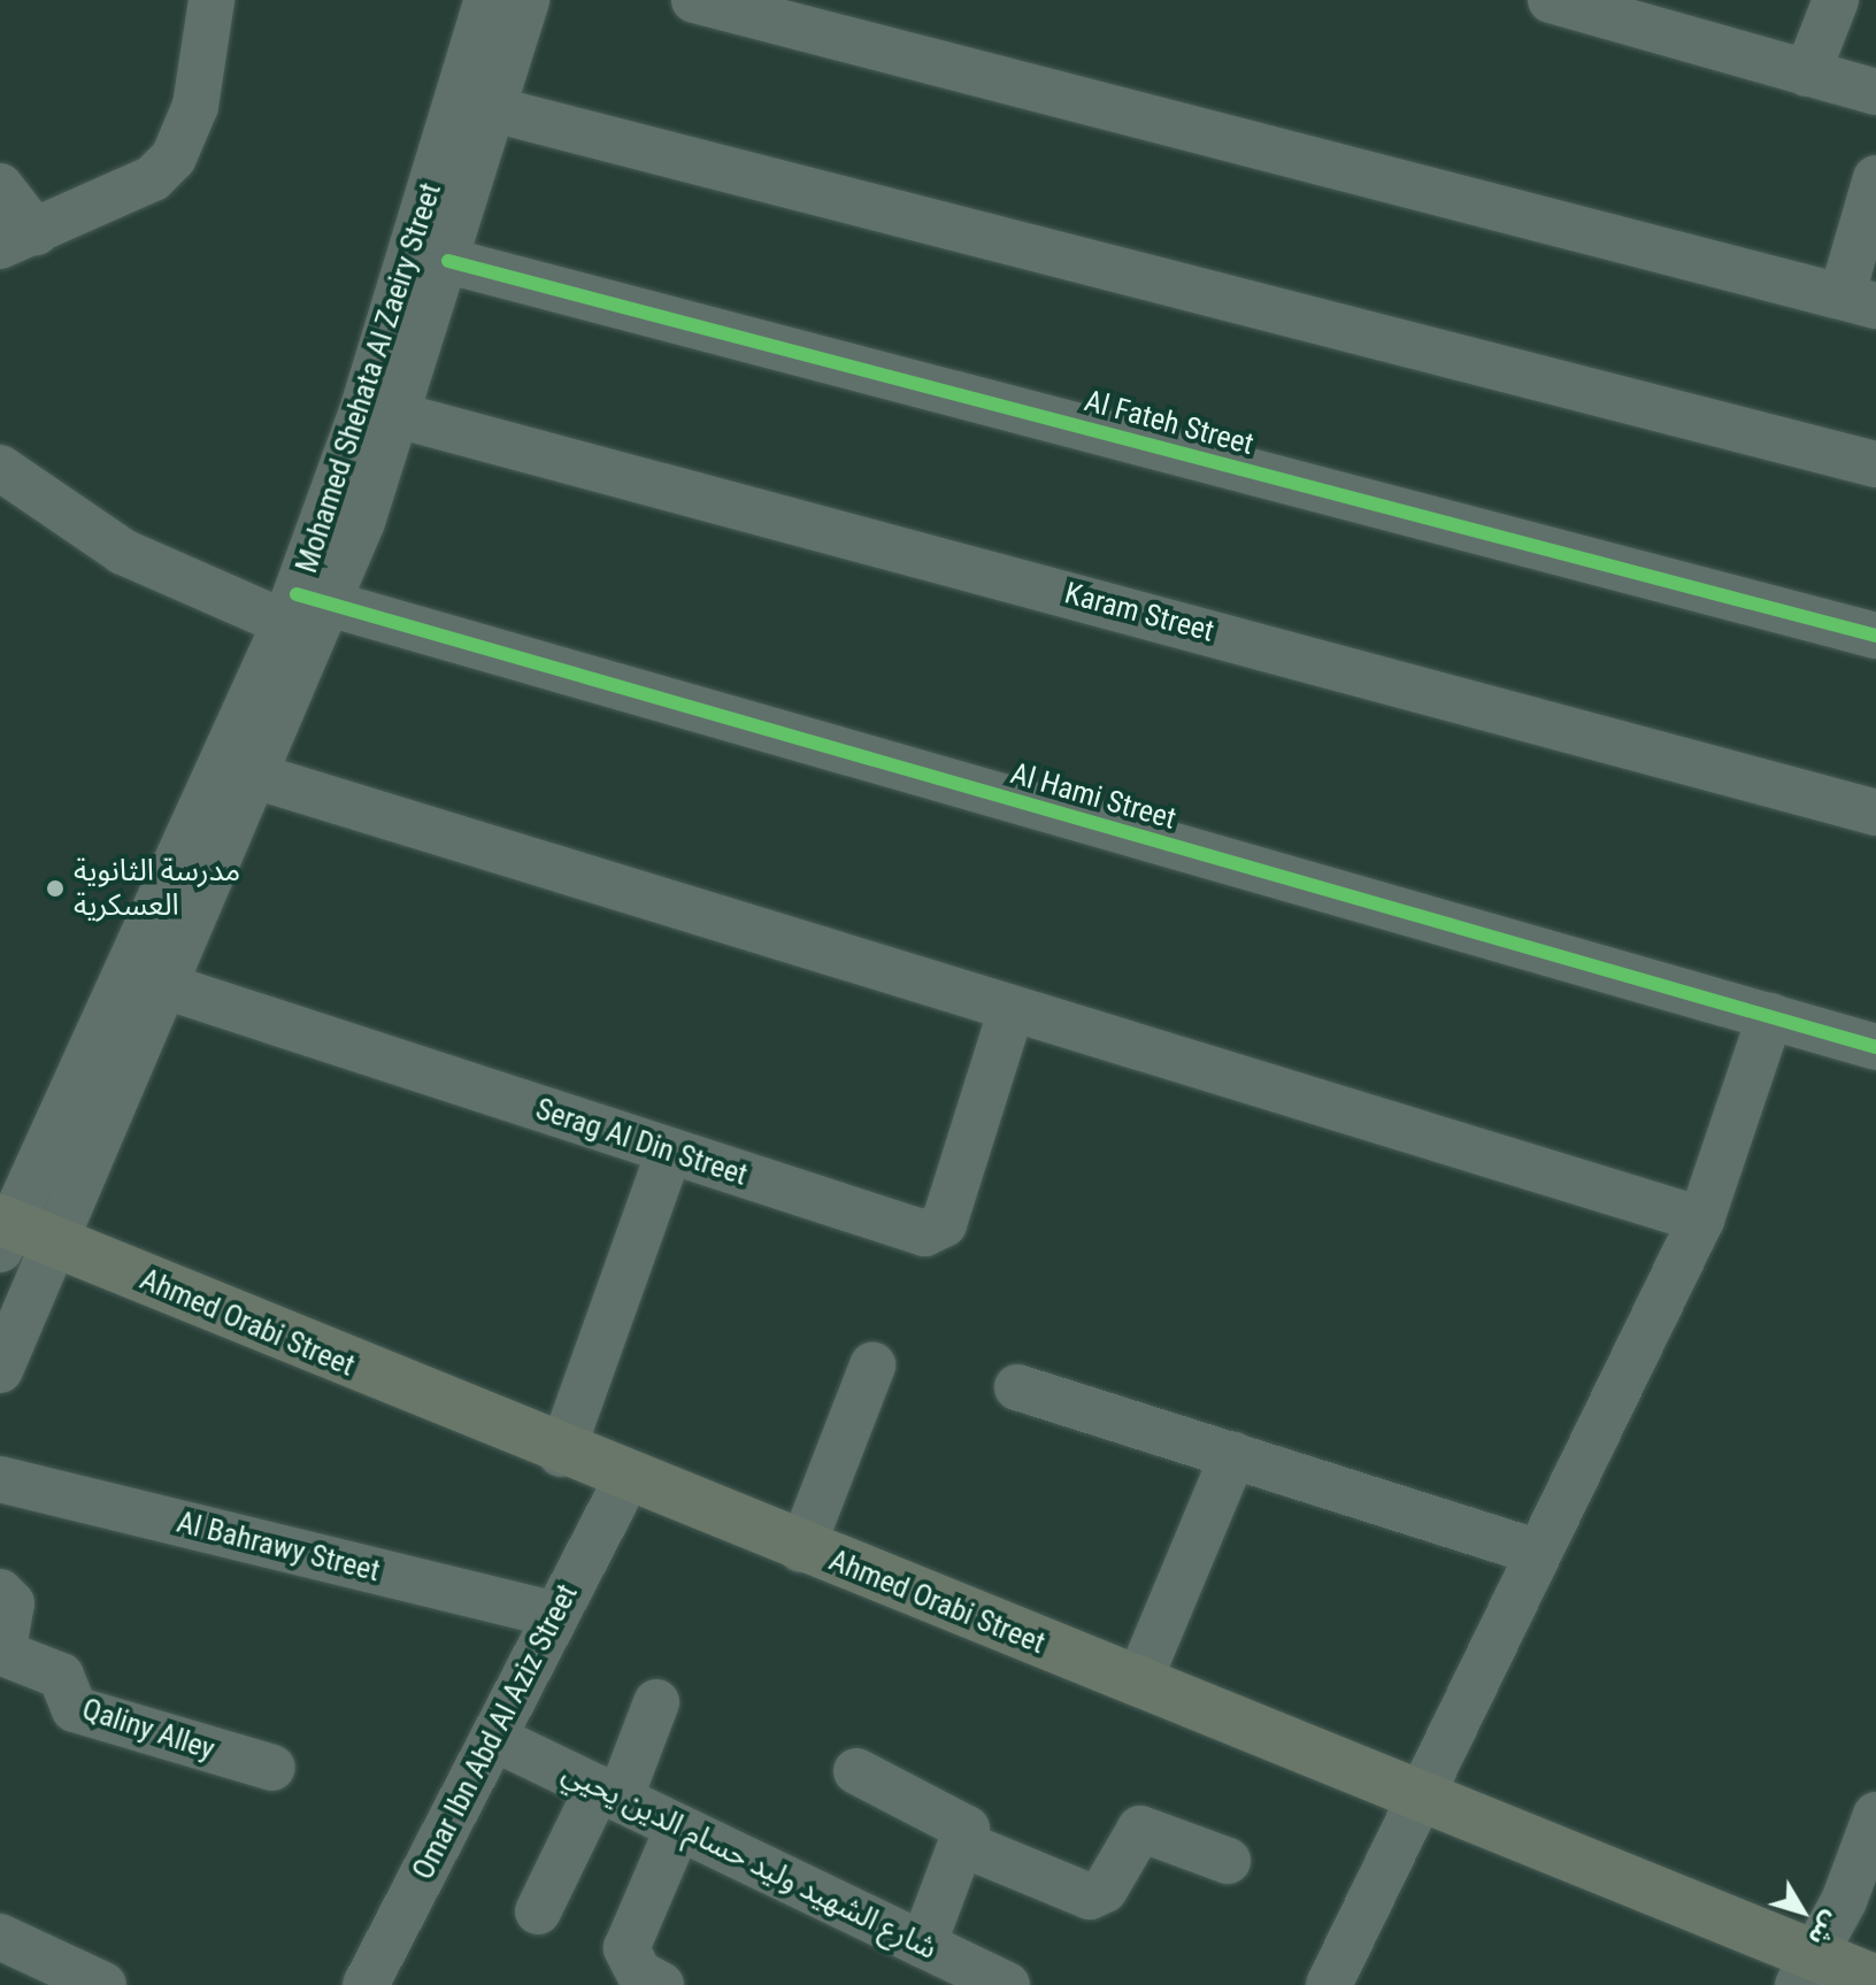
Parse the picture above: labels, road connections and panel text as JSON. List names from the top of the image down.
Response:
{
  "streets": {
    "main road": ["Ahmed Orabi Street"],
    "street": [
      "Mohamed Shehata Al Zaeiry Street",
      "Al Fateh Street",
      "Karam Street",
      "Al Hami Street",
      "Serag Al Din Street",
      "Al Bahrawy Street",
      "Qaliny Alley",
      "Omar Ibn Abd Al Aziz Street",
      "شارع الشهيد وليد حسام الدين يحيي"
    ]
  },
  "crossings": [
    ["Mohamed Shehata Al Zaeiry Street", "Al Fateh Street"],
    ["Mohamed Shehata Al Zaeiry Street", "Karam Street"],
    ["Mohamed Shehata Al Zaeiry Street", "Al Hami Street"],
    ["Mohamed Shehata Al Zaeiry Street", "Serag Al Din Street"],
    ["Mohamed Shehata Al Zaeiry Street", "Ahmed Orabi Street"],
    ["Ahmed Orabi Street", "Omar Ibn Abd Al Aziz Street"],
    ["Al Bahrawy Street", "Omar Ibn Abd Al Aziz Street"],
    ["Omar Ibn Abd Al Aziz Street", "شارع الشهيد وليد حسام الدين يحيي"]
  ],
  "places": ["مدرسة الثانوية العسكرية"],
  "north": "bottom right"
}
